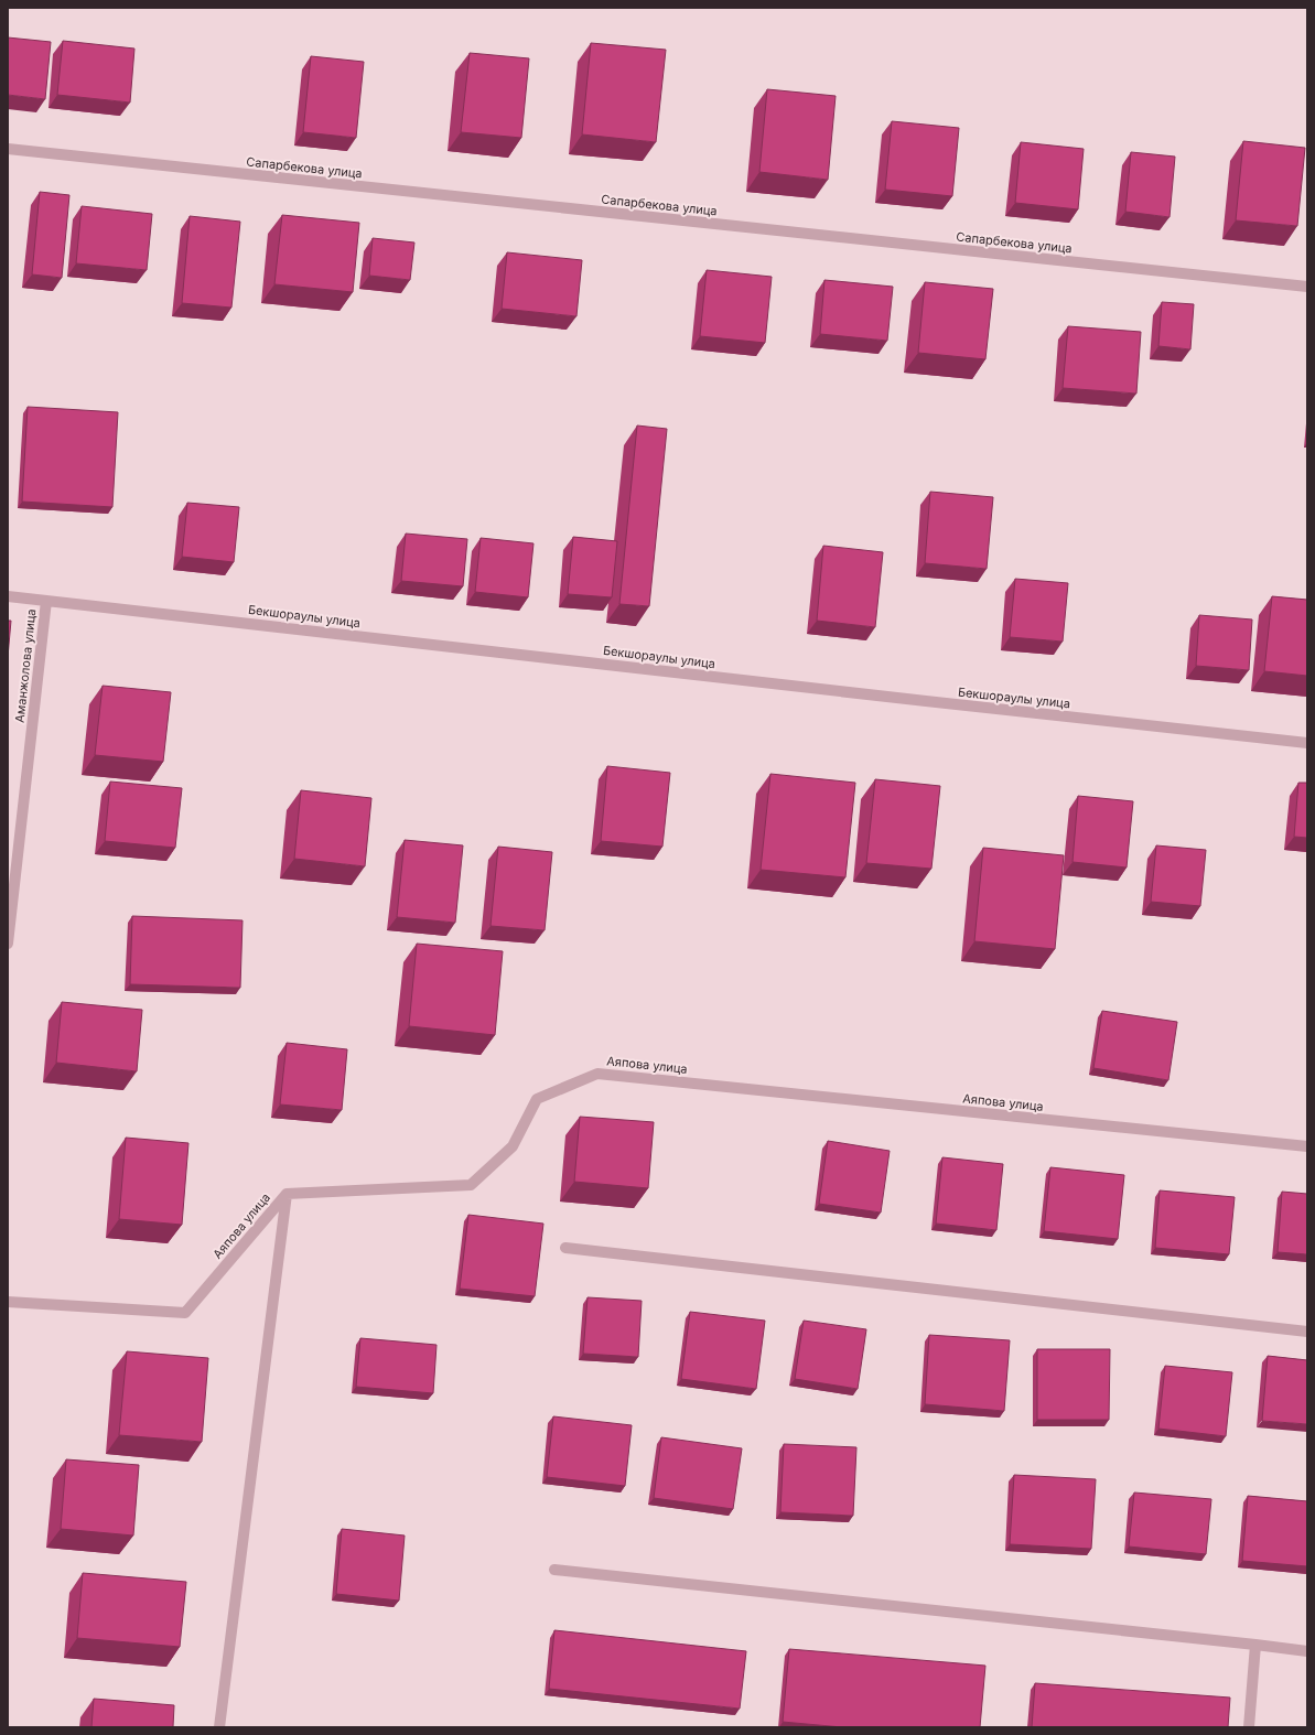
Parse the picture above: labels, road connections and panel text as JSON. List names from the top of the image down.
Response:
{
  "streets": {
    "street": [
      "Сапарбекова улица",
      "Бекшораулы улица",
      "Аманжолова улица",
      "Аяпова улица"
    ]
  },
  "crossings": [
    ["Бекшораулы улица", "Аманжолова улица"]
  ]
}
